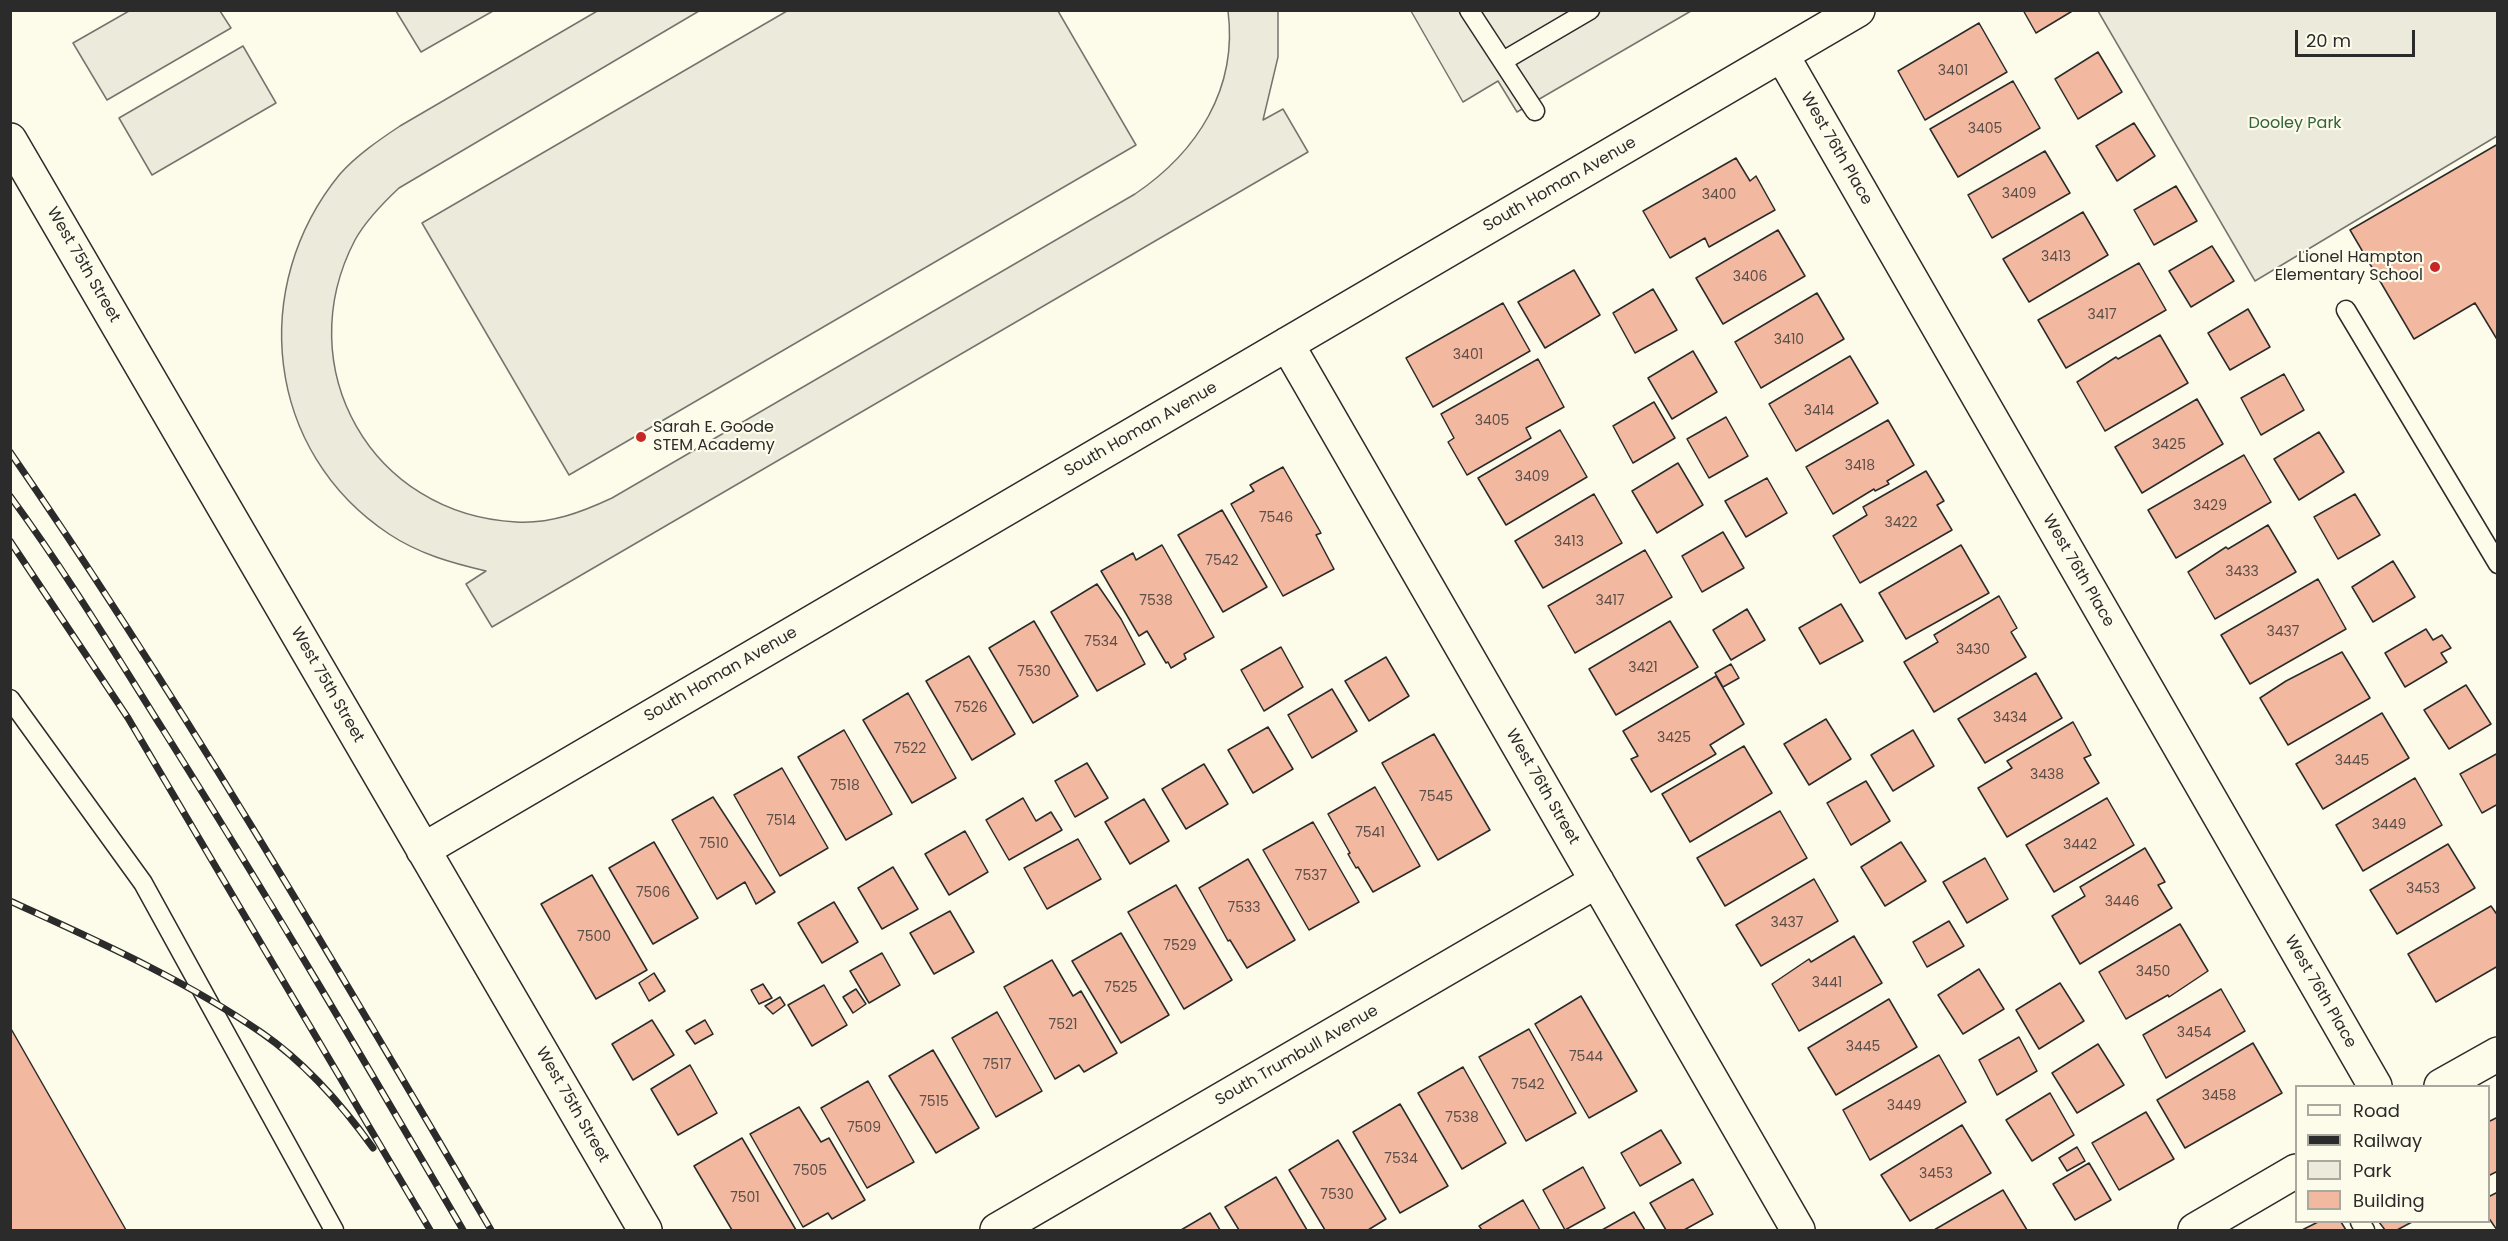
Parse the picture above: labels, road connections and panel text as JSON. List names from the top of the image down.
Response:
{
  "streets": {
    "street": [
      "West 76th Place",
      "South Homan Avenue",
      "West 75th Street",
      "West 76th Street",
      "South Trumbull Avenue"
    ]
  },
  "crossings": [
    ["West 76th Place", "South Homan Avenue"],
    ["South Homan Avenue", "West 75th Street"],
    ["South Homan Avenue", "West 76th Street"],
    ["West 76th Street", "South Trumbull Avenue"]
  ],
  "parks": ["Dooley Park"],
  "places": ["Lionel Hampton Elementary School", "Sarah E. Goode STEM Academy"],
  "house_numbers": [
    "3401",
    "3405",
    "3409",
    "3400",
    "3413",
    "3406",
    "3417",
    "3410",
    "3401",
    "3414",
    "3405",
    "3425",
    "3418",
    "3409",
    "3429",
    "7546",
    "3422",
    "3413",
    "7542",
    "3433",
    "7538",
    "3417",
    "3437",
    "7534",
    "3430",
    "3421",
    "7530",
    "7526",
    "3434",
    "3425",
    "7522",
    "3445",
    "3438",
    "7518",
    "7545",
    "7514",
    "3449",
    "7541",
    "7510",
    "3442",
    "7537",
    "3453",
    "7506",
    "3446",
    "7533",
    "3437",
    "7500",
    "7529",
    "3450",
    "3441",
    "7525",
    "7521",
    "3454",
    "3445",
    "7544",
    "7517",
    "7542",
    "3458",
    "7515",
    "3449",
    "7538",
    "7509",
    "7534",
    "7505",
    "3453",
    "7530",
    "7501"
  ],
  "legend": [
    "Road",
    "Railway",
    "Park",
    "Building"
  ],
  "scale_bar": "20 m"
}
